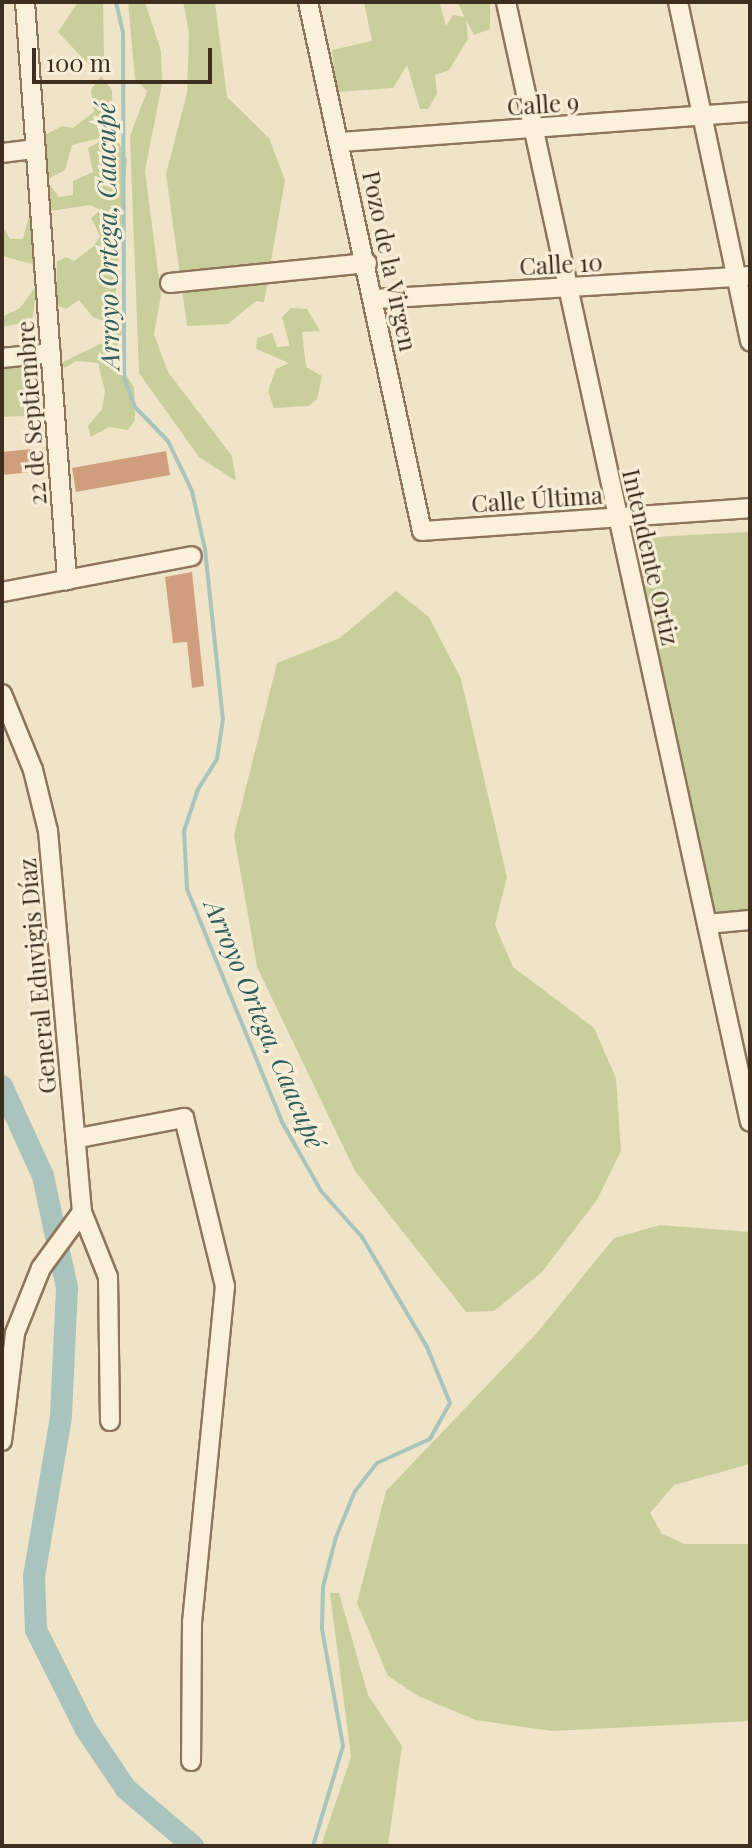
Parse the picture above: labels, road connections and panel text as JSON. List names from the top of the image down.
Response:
{
  "streets": {
    "street": [
      "Calle 9",
      "Pozo de la Virgen",
      "Calle 10",
      "22 de Septiembre",
      "Calle Última",
      "Intendente Ortiz",
      "General Eduvigis Díaz"
    ]
  },
  "crossings": [
    ["Calle 9", "Pozo de la Virgen"],
    ["Calle 9", "Intendente Ortiz"],
    ["Pozo de la Virgen", "Calle 10"],
    ["Pozo de la Virgen", "Calle Última"],
    ["Calle 10", "Intendente Ortiz"],
    ["Calle Última", "Intendente Ortiz"]
  ],
  "water": ["Arroyo Ortega, Caacupé"],
  "scale_bar": "100 m"
}
